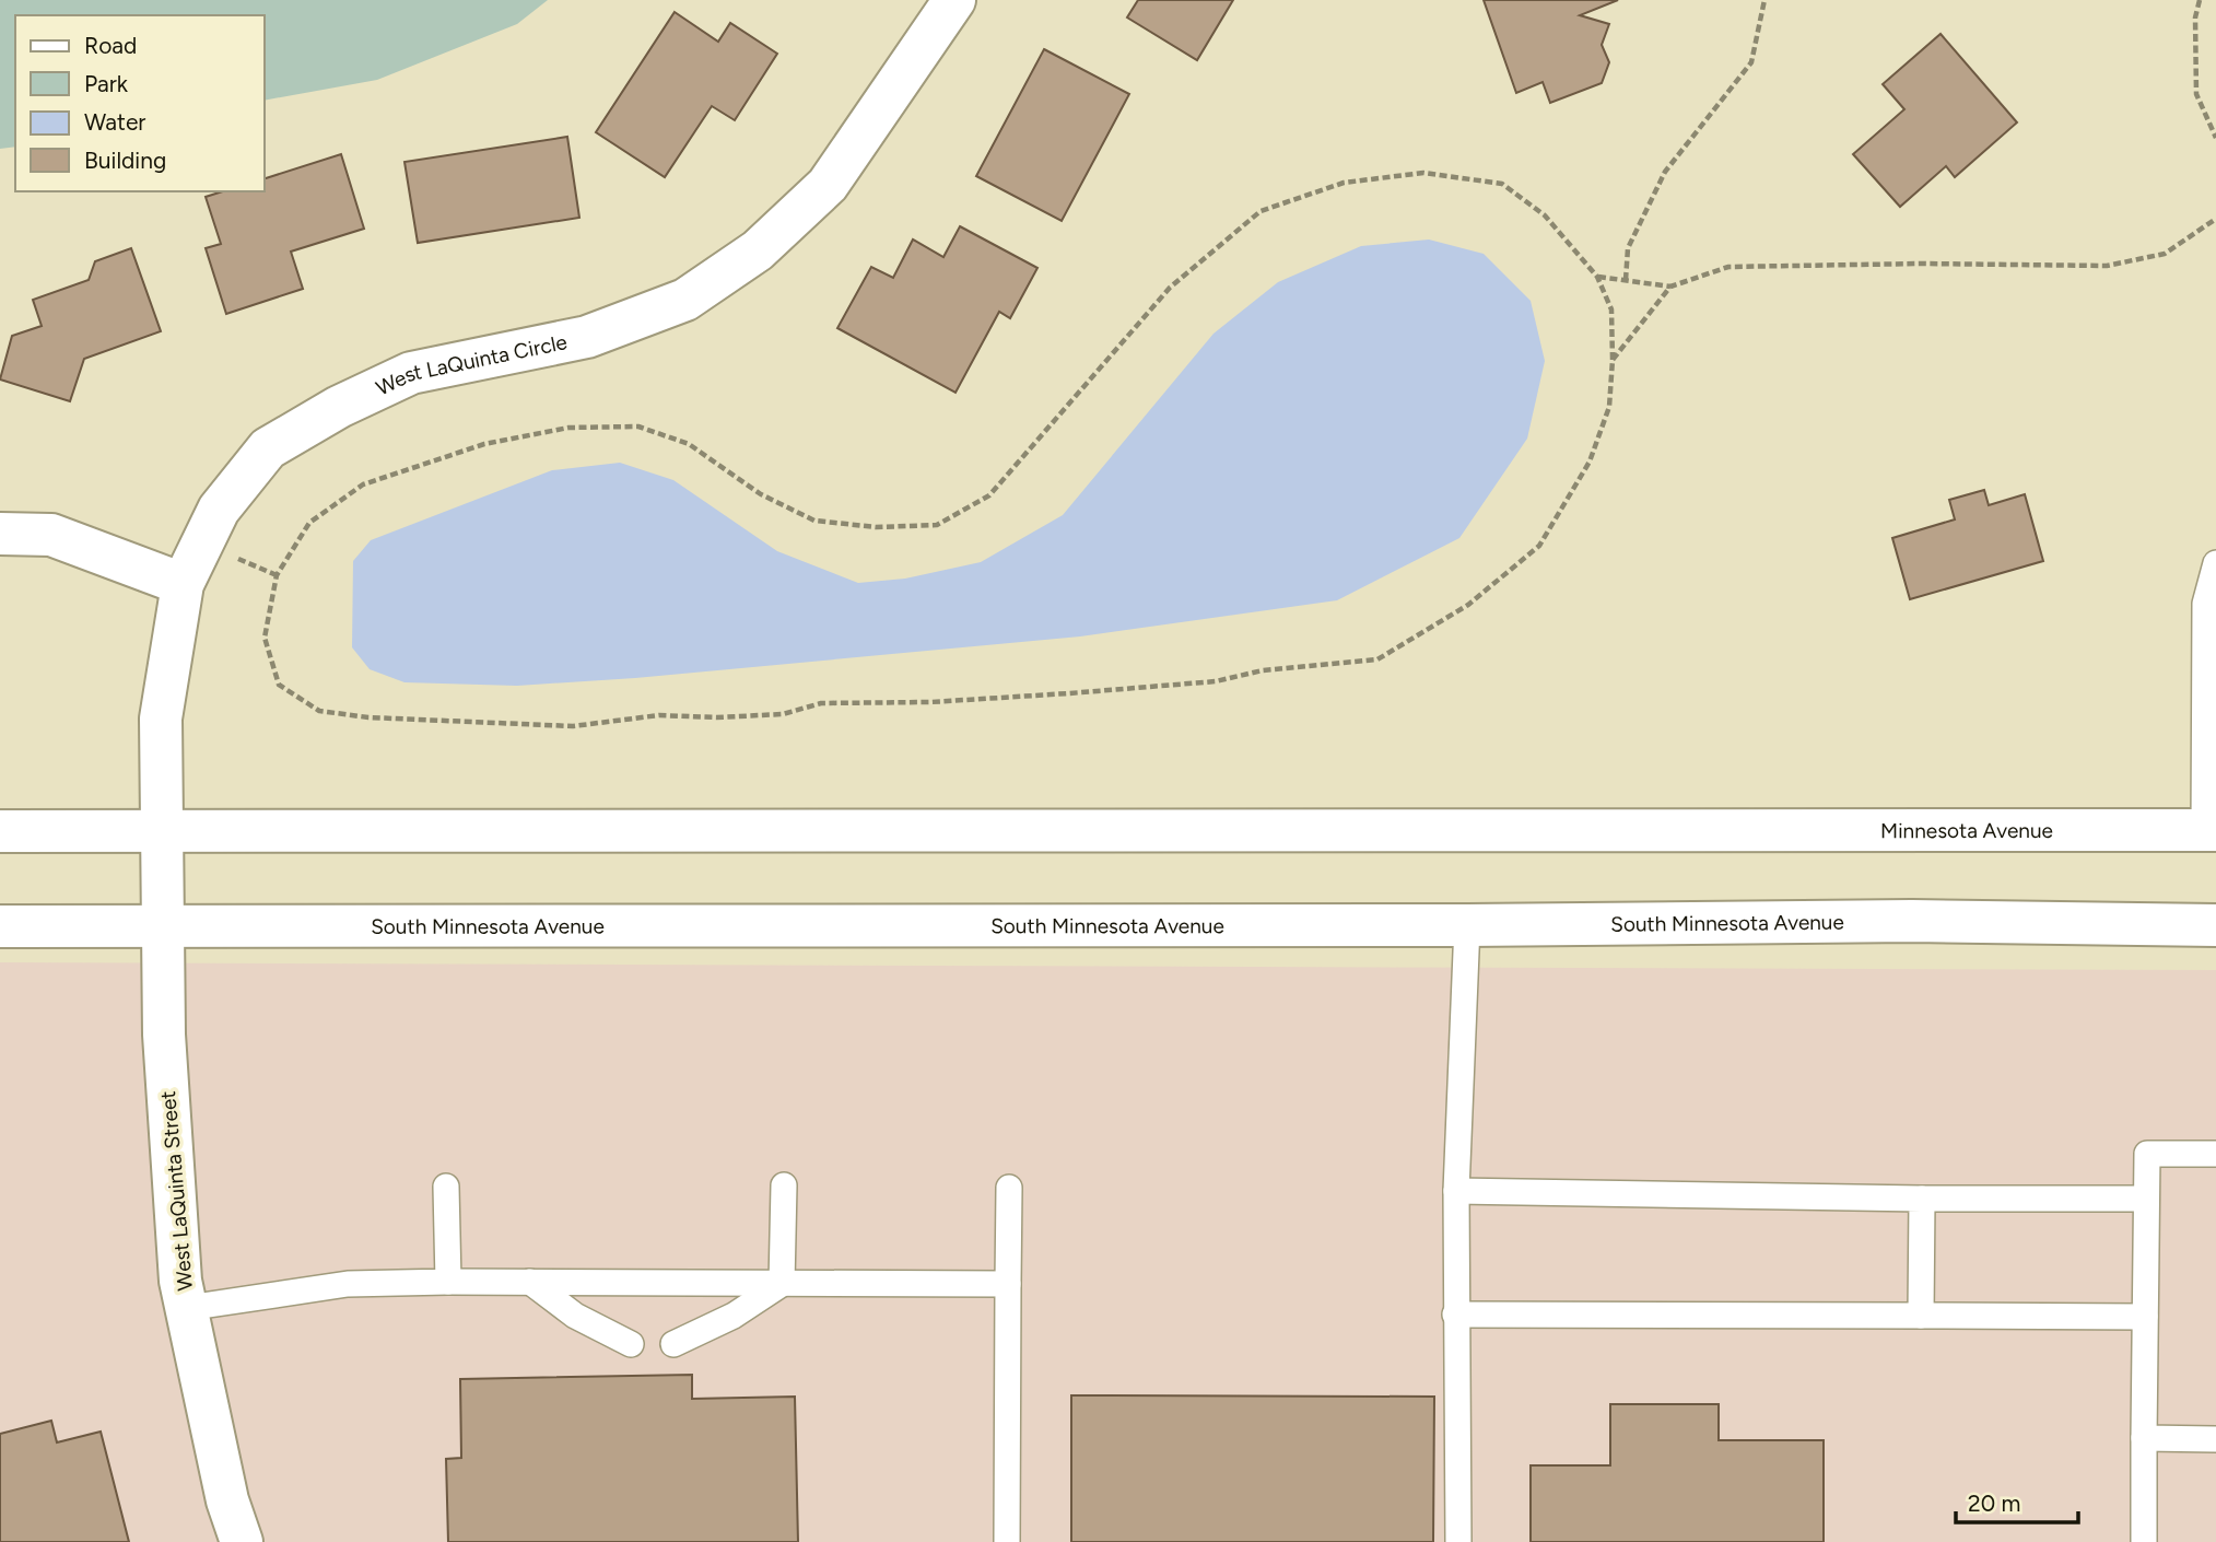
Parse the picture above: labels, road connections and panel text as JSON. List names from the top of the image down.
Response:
{
  "streets": {
    "main road": [
      "West LaQuinta Circle",
      "Minnesota Avenue",
      "South Minnesota Avenue",
      "West LaQuinta Street"
    ]
  },
  "crossings": [
    ["West LaQuinta Circle", "Minnesota Avenue"],
    ["West LaQuinta Circle", "West LaQuinta Street"],
    ["Minnesota Avenue", "West LaQuinta Street"],
    ["South Minnesota Avenue", "West LaQuinta Street"]
  ],
  "legend": [
    "Road",
    "Park",
    "Water",
    "Building"
  ],
  "scale_bar": "20 m"
}
